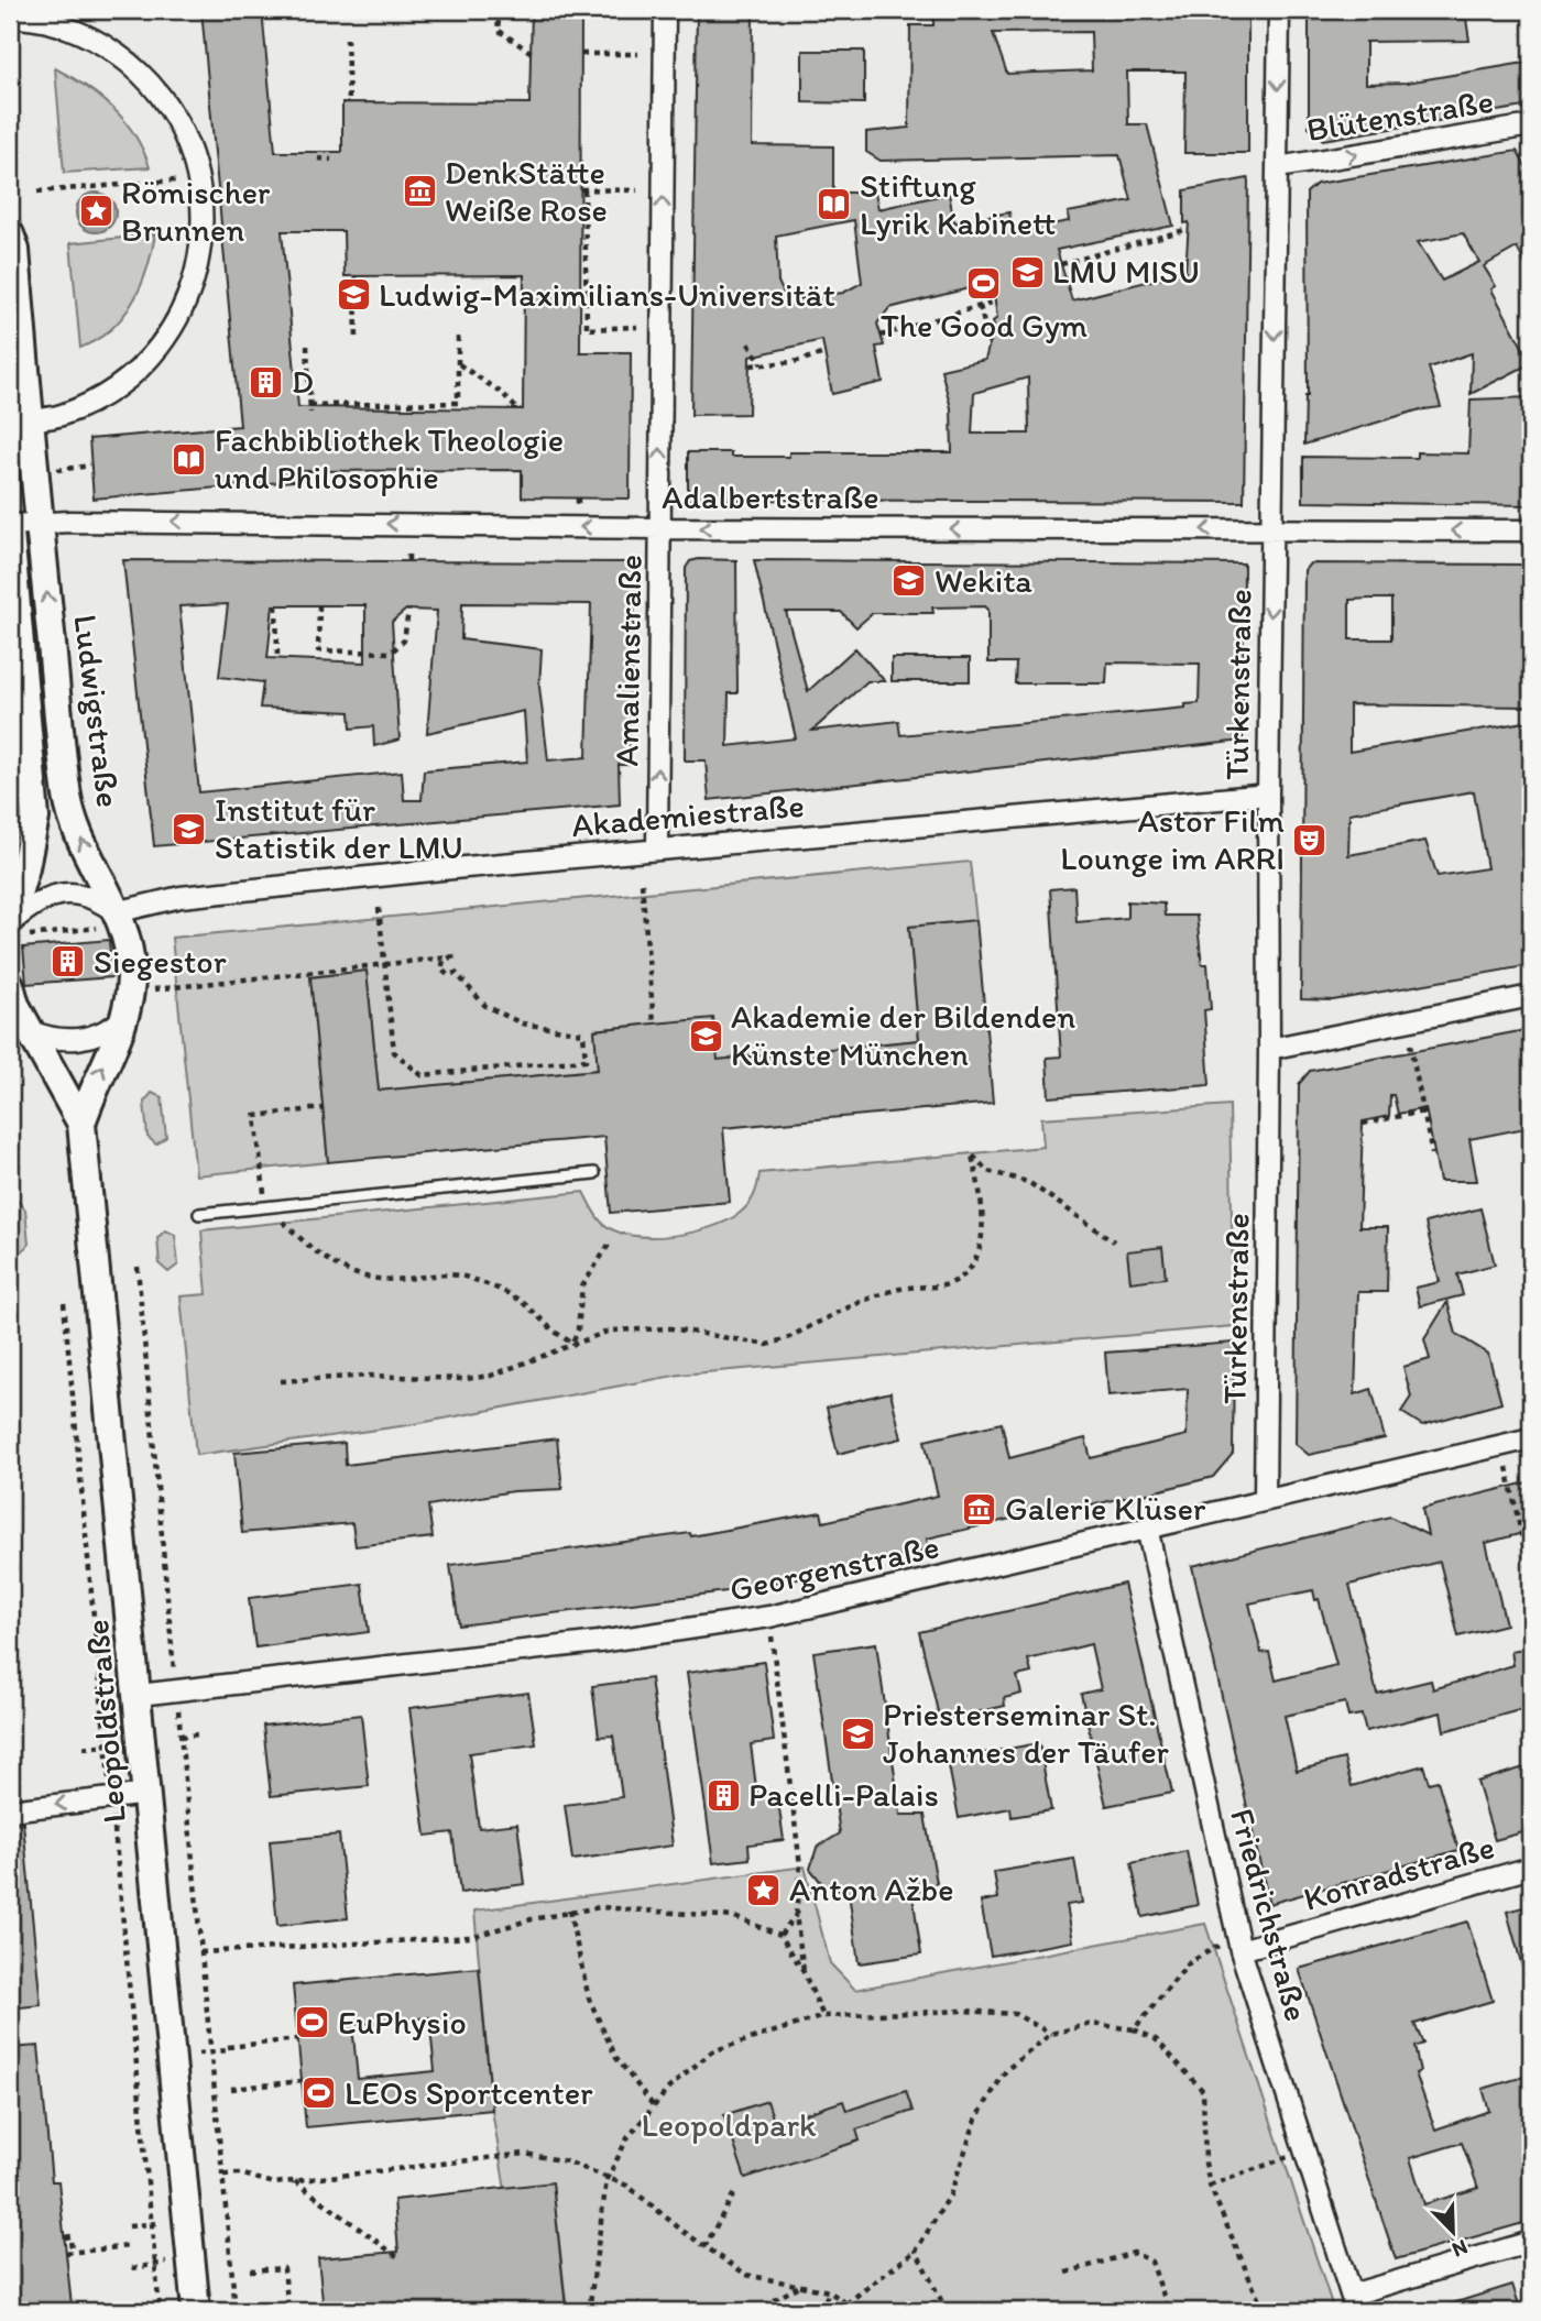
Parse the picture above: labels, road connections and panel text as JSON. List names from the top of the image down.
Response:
{
  "streets": {
    "main road": ["Ludwigstraße", "Leopoldstraße"],
    "street": [
      "Blütenstraße",
      "Adalbertstraße",
      "Amalienstraße",
      "Türkenstraße",
      "Akademiestraße",
      "Georgenstraße",
      "Konradstraße",
      "Friedrichstraße"
    ]
  },
  "crossings": [
    ["Blütenstraße", "Türkenstraße"],
    ["Adalbertstraße", "Amalienstraße"],
    ["Adalbertstraße", "Türkenstraße"],
    ["Adalbertstraße", "Ludwigstraße"],
    ["Amalienstraße", "Akademiestraße"],
    ["Türkenstraße", "Akademiestraße"],
    ["Türkenstraße", "Georgenstraße"],
    ["Ludwigstraße", "Akademiestraße"],
    ["Ludwigstraße", "Leopoldstraße"],
    ["Akademiestraße", "Leopoldstraße"],
    ["Georgenstraße", "Leopoldstraße"],
    ["Georgenstraße", "Friedrichstraße"],
    ["Konradstraße", "Friedrichstraße"]
  ],
  "one_way": [
    "Blütenstraße",
    "Adalbertstraße",
    "Amalienstraße",
    "Türkenstraße"
  ],
  "parks": ["Leopoldpark"],
  "places": {
    "museum": ["DenkStätte Weiße Rose", "Galerie Klüser"],
    "library": ["Stiftung Lyrik Kabinett", "Fachbibliothek Theologie und Philosophie"],
    "place": ["Römischer Brunnen", "Anton Ažbe"],
    "school or university": [
      "LMU MISU",
      "Ludwig-Maximilians-Universität",
      "Wekita",
      "Institut für Statistik der LMU",
      "Akademie der Bildenden Künste München",
      "Priesterseminar St. Johannes der Täufer"
    ],
    "sports": ["The Good Gym", "EuPhysio", "LEOs Sportcenter"],
    "building": ["D", "Siegestor", "Pacelli-Palais"],
    "theatre": ["Astor Film Lounge im ARRI"]
  },
  "north": "bottom right"
}
